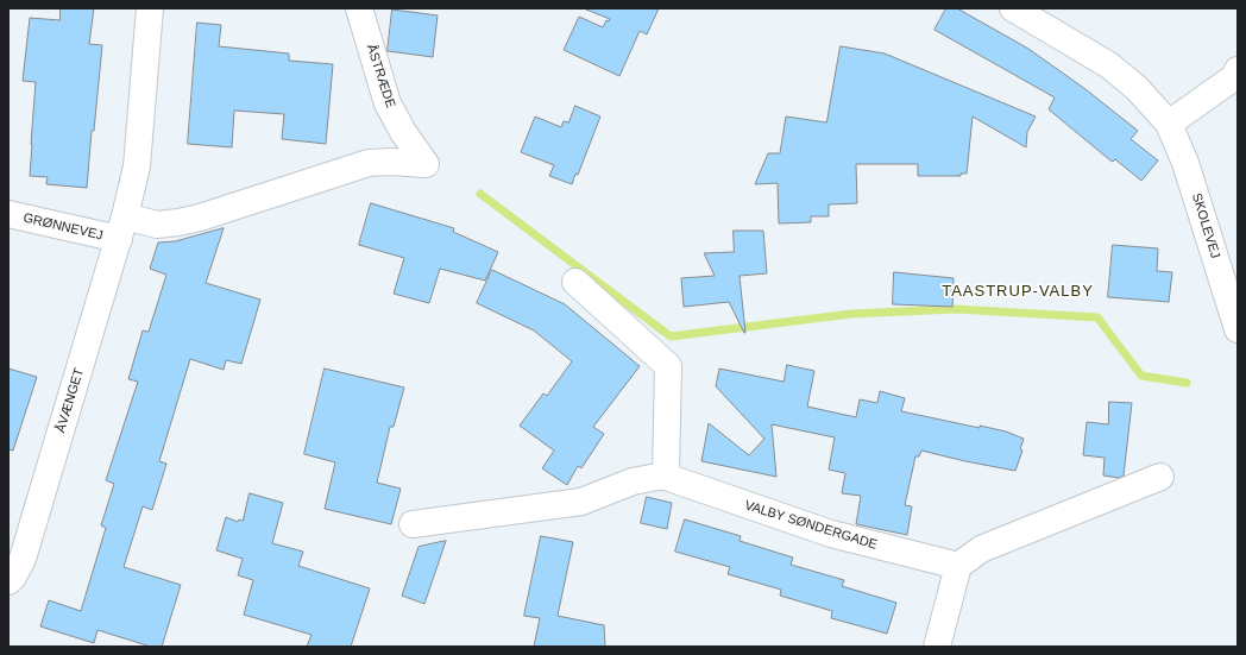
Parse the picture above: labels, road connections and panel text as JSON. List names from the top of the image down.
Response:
{
  "streets": {
    "street": [
      "ÅSTRÆDE",
      "SKOLEVEJ",
      "GRØNNEVEJ",
      "ÅVÆNGET",
      "VALBY SØNDERGADE"
    ]
  },
  "crossings": [
    ["ÅSTRÆDE", "GRØNNEVEJ"],
    ["ÅSTRÆDE", "ÅVÆNGET"],
    ["GRØNNEVEJ", "ÅVÆNGET"]
  ],
  "districts": ["TAASTRUP-VALBY"]
}
